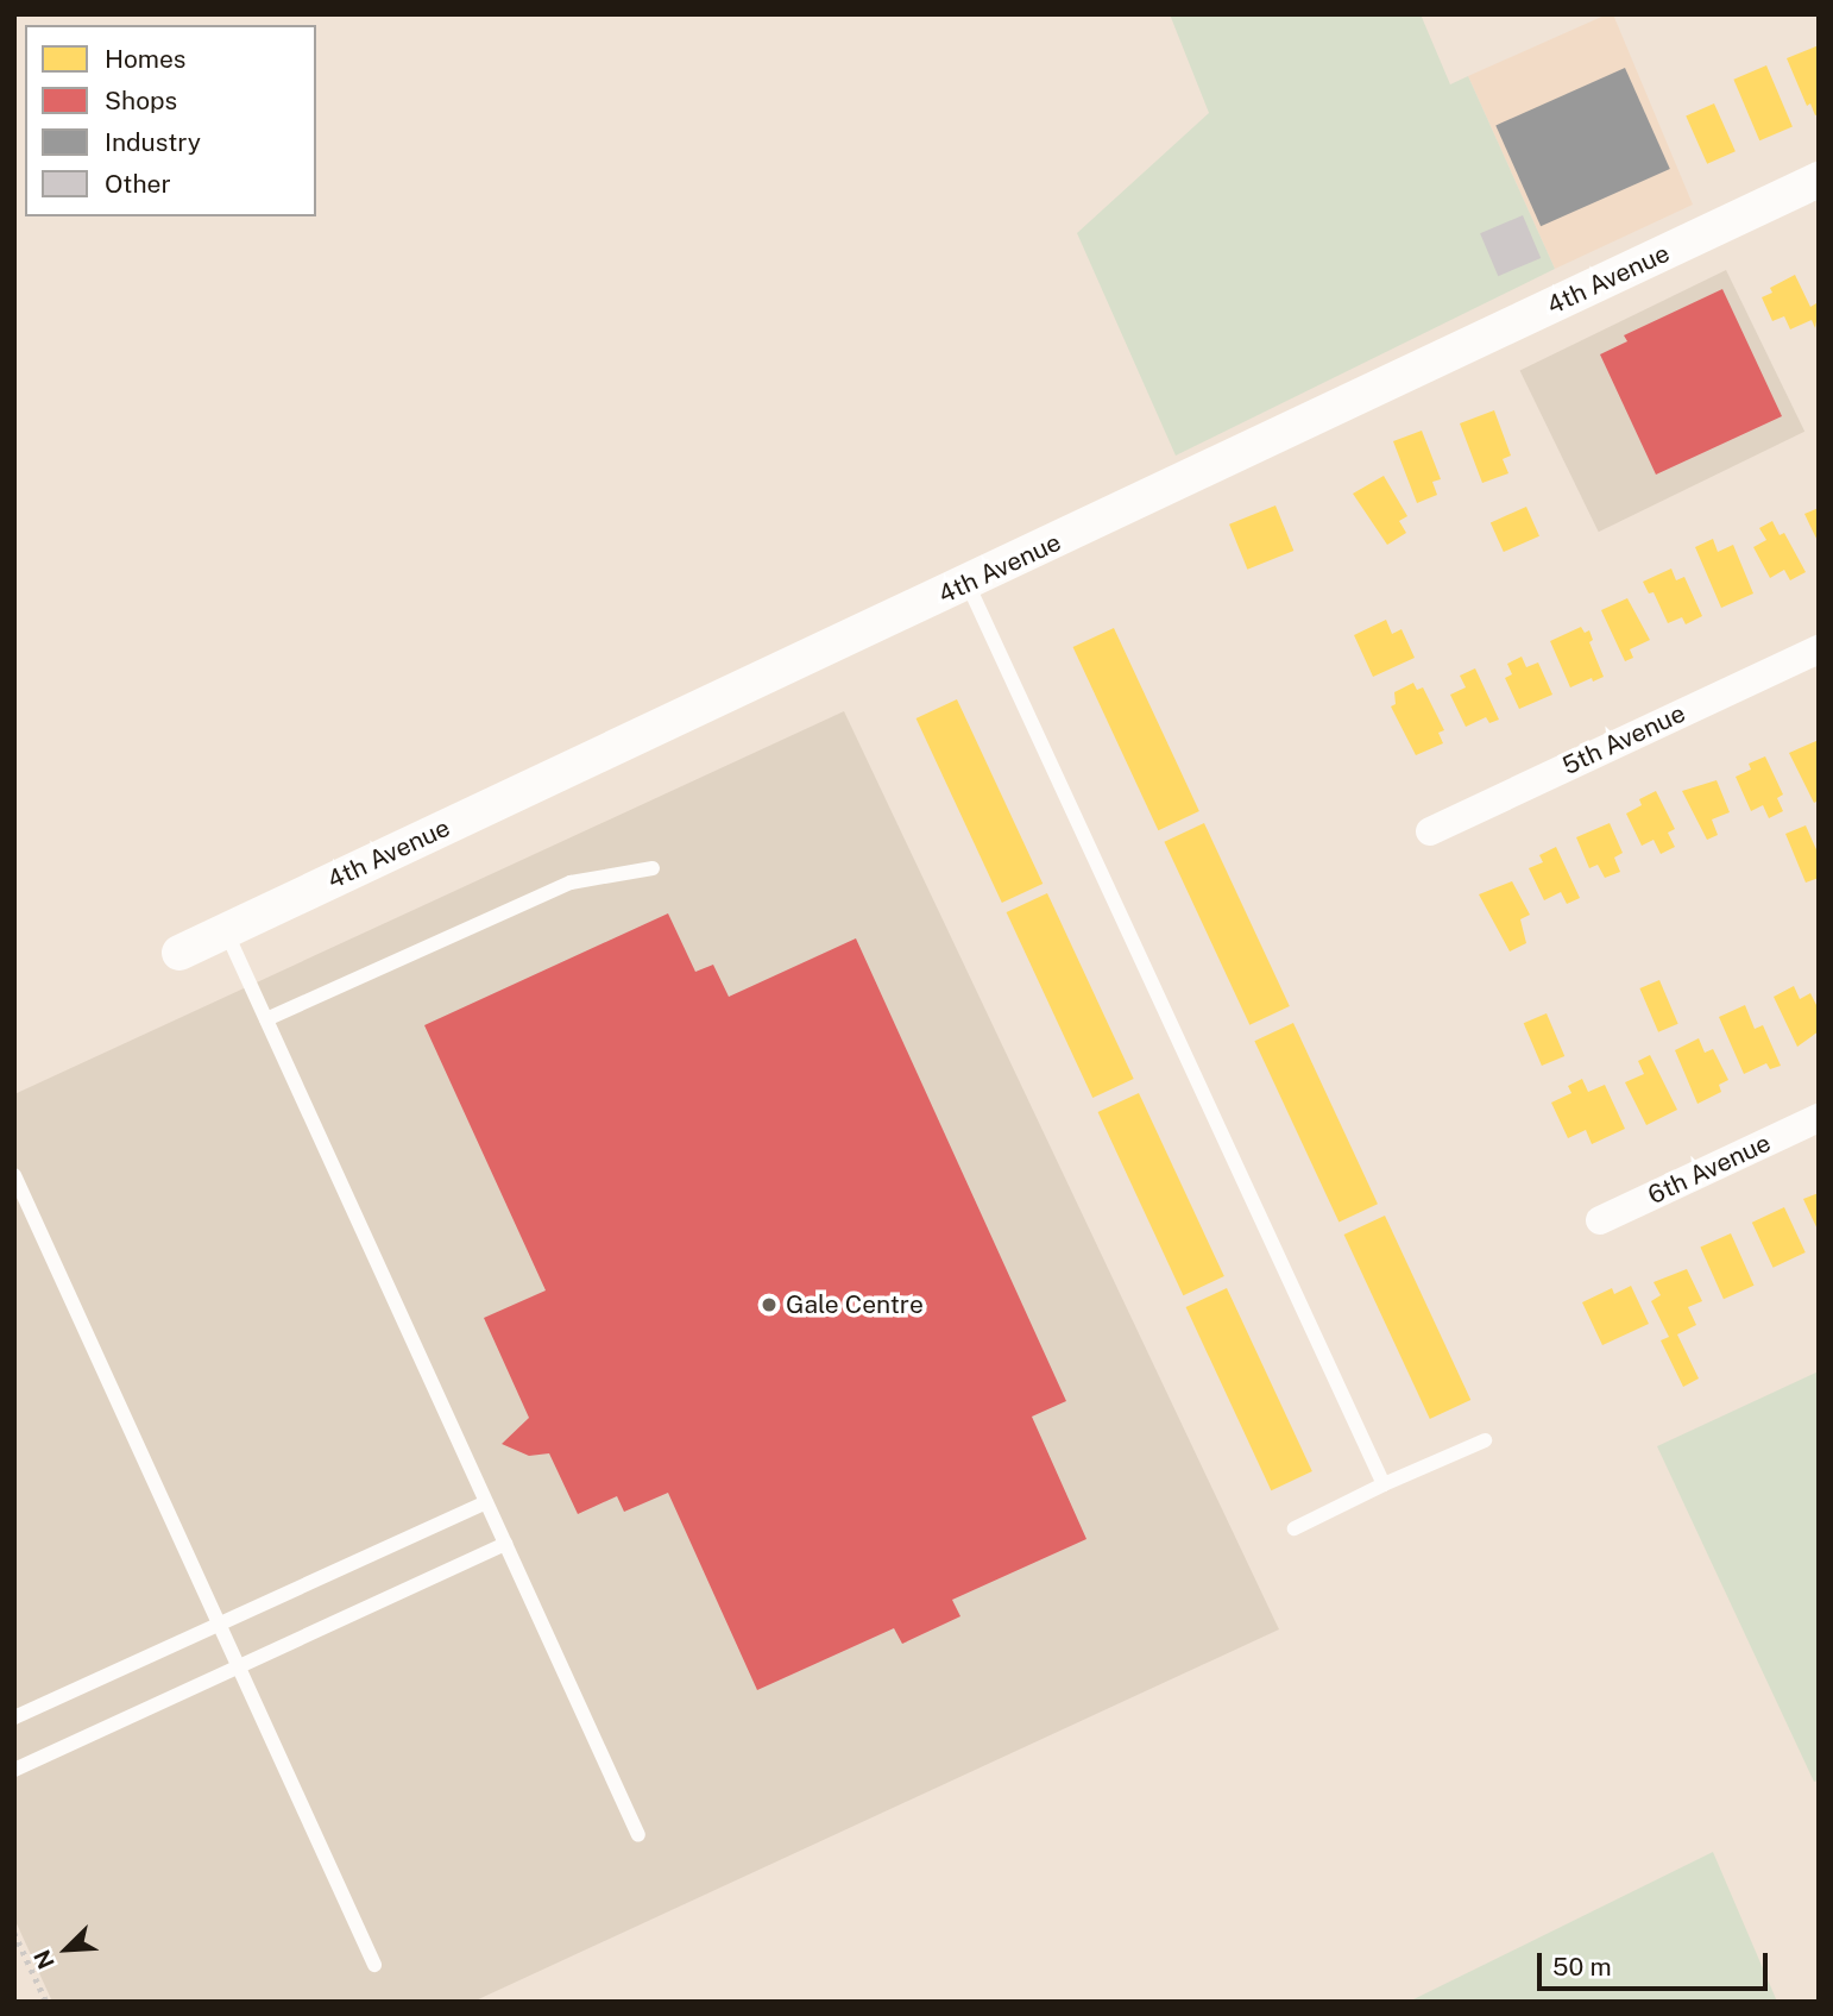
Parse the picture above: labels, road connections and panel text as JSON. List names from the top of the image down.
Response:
{
  "streets": {
    "street": ["4th Avenue", "5th Avenue", "6th Avenue"]
  },
  "places": ["Gale Centre"],
  "legend": [
    "Homes",
    "Shops",
    "Industry",
    "Other"
  ],
  "scale_bar": "50 m",
  "north": "bottom left"
}
